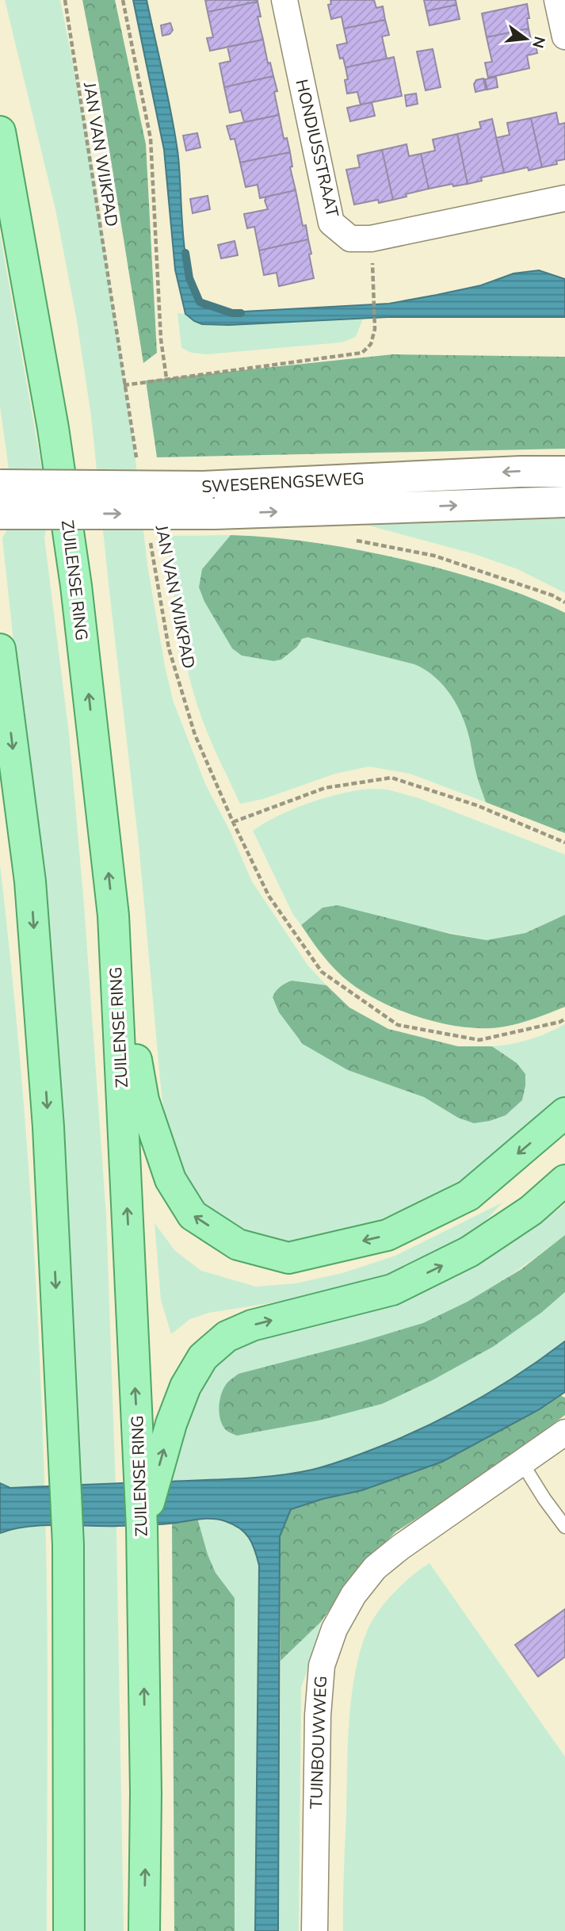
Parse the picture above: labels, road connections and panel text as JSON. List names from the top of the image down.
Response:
{
  "streets": {
    "main road": ["SWESERENGSEWEG", "ZUILENSE RING"],
    "street": ["HONDIUSSTRAAT", "TUINBOUWWEG"],
    "path": ["JAN VAN WIJKPAD"]
  },
  "north": "right"
}
